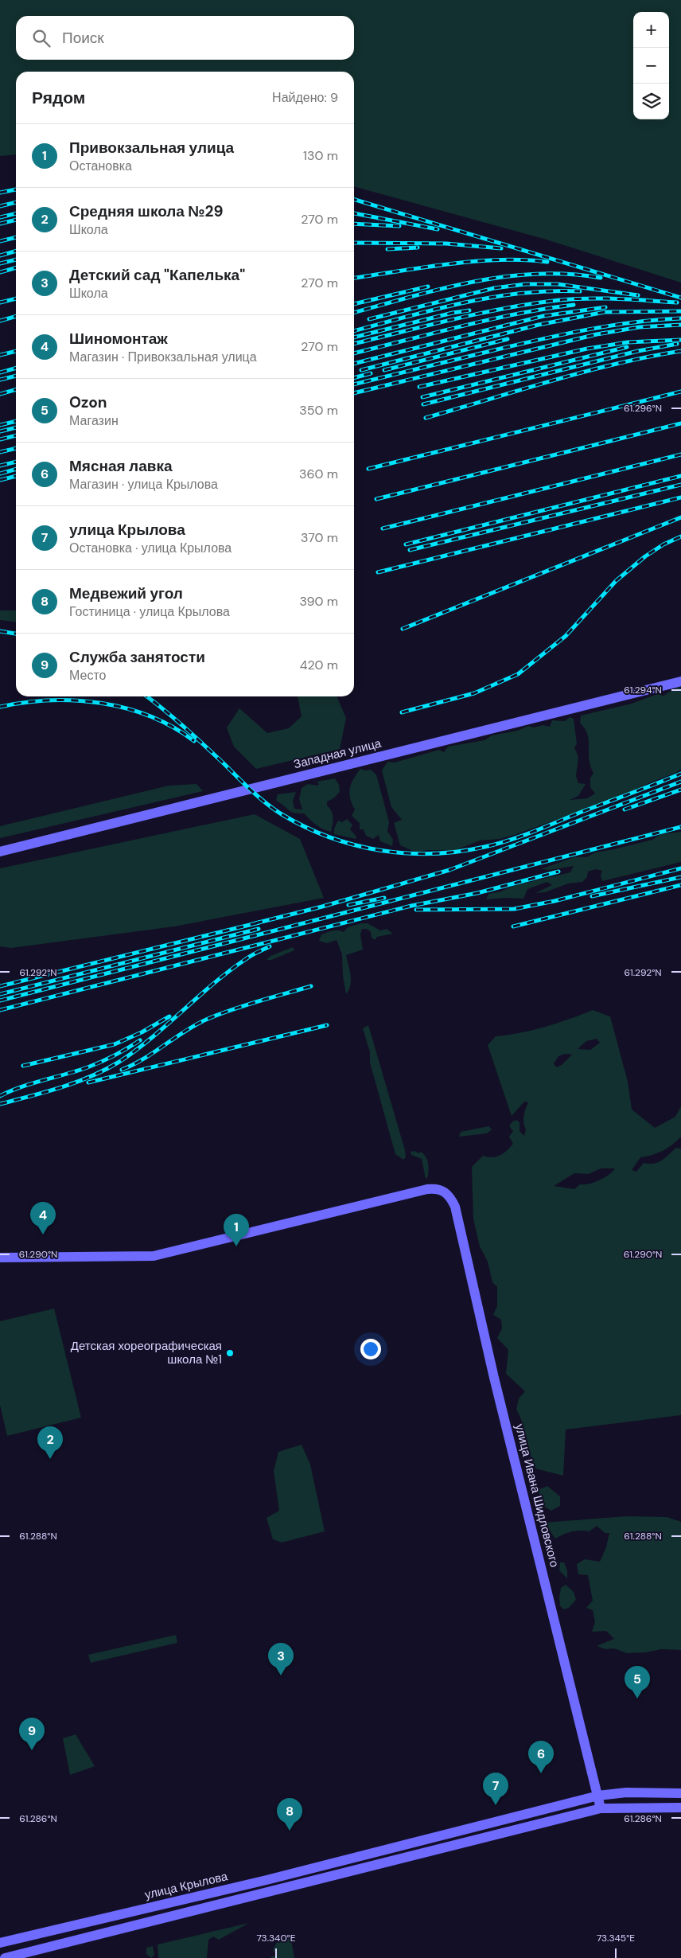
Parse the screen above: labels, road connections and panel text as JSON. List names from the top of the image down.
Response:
{
  "streets": {
    "street": ["Западная улица", "улица Ивана Шидловского", "улица Крылова"]
  },
  "crossings": [
    ["улица Ивана Шидловского", "улица Крылова"]
  ],
  "places": ["Детская хореографическая школа №1"],
  "page": {
    "map_buttons": ["+", "−"],
    "search": "Поиск",
    "heading": ["Рядом", "Найдено: 9"],
    "list": [
      {
        "mark": "1",
        "name": "Привокзальная улица",
        "note": "Остановка",
        "value": "130 m"
      },
      {
        "mark": "2",
        "name": "Средняя школа №29",
        "note": "Школа",
        "value": "270 m"
      },
      {
        "mark": "3",
        "name": "Детский сад \"Капелька\"",
        "note": "Школа",
        "value": "270 m"
      },
      {
        "mark": "4",
        "name": "Шиномонтаж",
        "note": "Магазин · Привокзальная улица",
        "value": "270 m"
      },
      {
        "mark": "5",
        "name": "Ozon",
        "note": "Магазин",
        "value": "350 m"
      },
      {
        "mark": "6",
        "name": "Мясная лавка",
        "note": "Магазин · улица Крылова",
        "value": "360 m"
      },
      {
        "mark": "7",
        "name": "улица Крылова",
        "note": "Остановка · улица Крылова",
        "value": "370 m"
      },
      {
        "mark": "8",
        "name": "Медвежий угол",
        "note": "Гостиница · улица Крылова",
        "value": "390 m"
      },
      {
        "mark": "9",
        "name": "Служба занятости",
        "note": "Место",
        "value": "420 m"
      }
    ],
    "pins": [
      "4",
      "1",
      "2",
      "3",
      "5",
      "9",
      "6",
      "7",
      "8"
    ]
  },
  "coordinates": [
    "61.296°N",
    "61.294°N",
    "61.292°N",
    "61.290°N",
    "61.288°N",
    "61.286°N",
    "73.340°E",
    "73.345°E"
  ]
}
